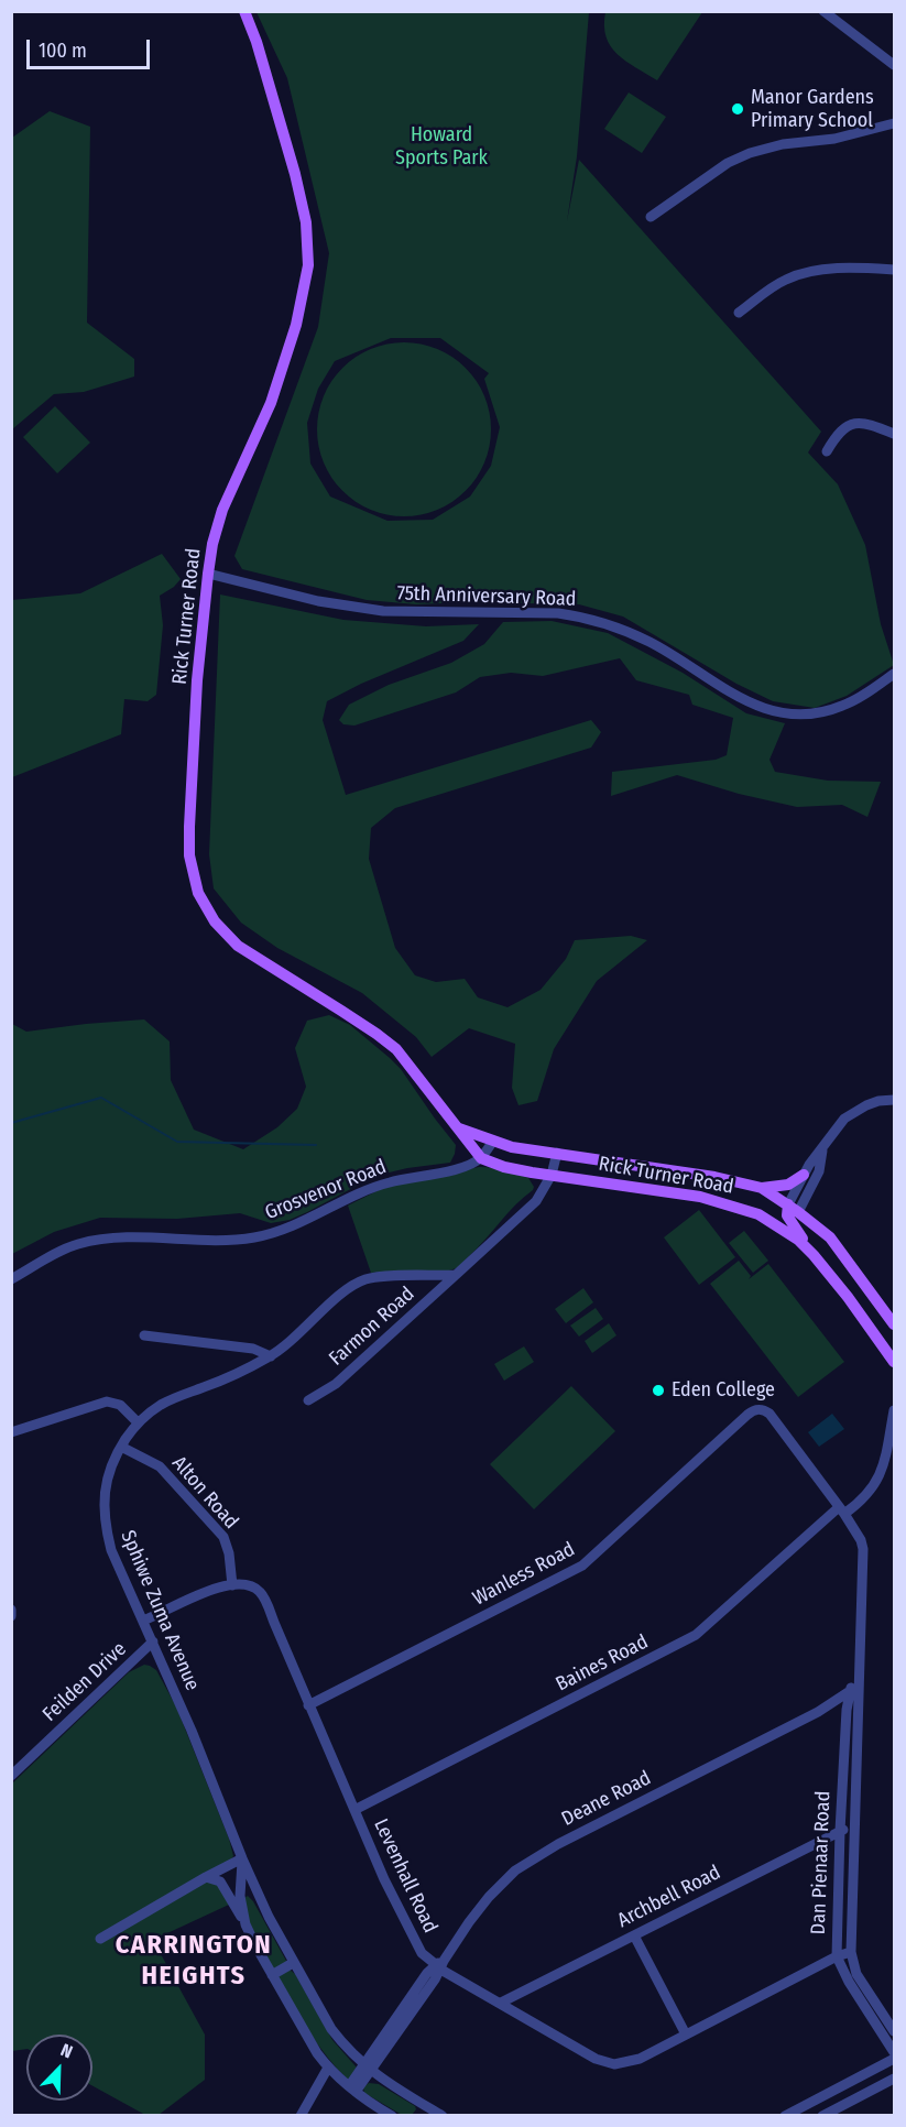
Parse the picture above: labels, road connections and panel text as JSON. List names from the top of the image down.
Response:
{
  "streets": {
    "main road": ["Rick Turner Road"],
    "street": [
      "75th Anniversary Road",
      "Grosvenor Road",
      "Farmon Road",
      "Alton Road",
      "Wanless Road",
      "Sphiwe Zuma Avenue",
      "Baines Road",
      "Feilden Drive",
      "Deane Road",
      "Dan Pienaar Road",
      "Levenhall Road",
      "Archbell Road"
    ]
  },
  "crossings": [
    ["75th Anniversary Road", "Rick Turner Road"],
    ["Rick Turner Road", "Grosvenor Road"],
    ["Farmon Road", "Sphiwe Zuma Avenue"],
    ["Alton Road", "Sphiwe Zuma Avenue"],
    ["Alton Road", "Levenhall Road"],
    ["Wanless Road", "Dan Pienaar Road"],
    ["Wanless Road", "Levenhall Road"],
    ["Sphiwe Zuma Avenue", "Feilden Drive"],
    ["Sphiwe Zuma Avenue", "Deane Road"],
    ["Baines Road", "Dan Pienaar Road"],
    ["Baines Road", "Levenhall Road"],
    ["Deane Road", "Dan Pienaar Road"],
    ["Deane Road", "Levenhall Road"],
    ["Dan Pienaar Road", "Levenhall Road"],
    ["Dan Pienaar Road", "Archbell Road"],
    ["Levenhall Road", "Archbell Road"]
  ],
  "districts": ["CARRINGTON HEIGHTS"],
  "parks": ["Howard Sports Park"],
  "places": ["Manor Gardens Primary School", "Eden College"],
  "scale_bar": "100 m",
  "north": "top right"
}
